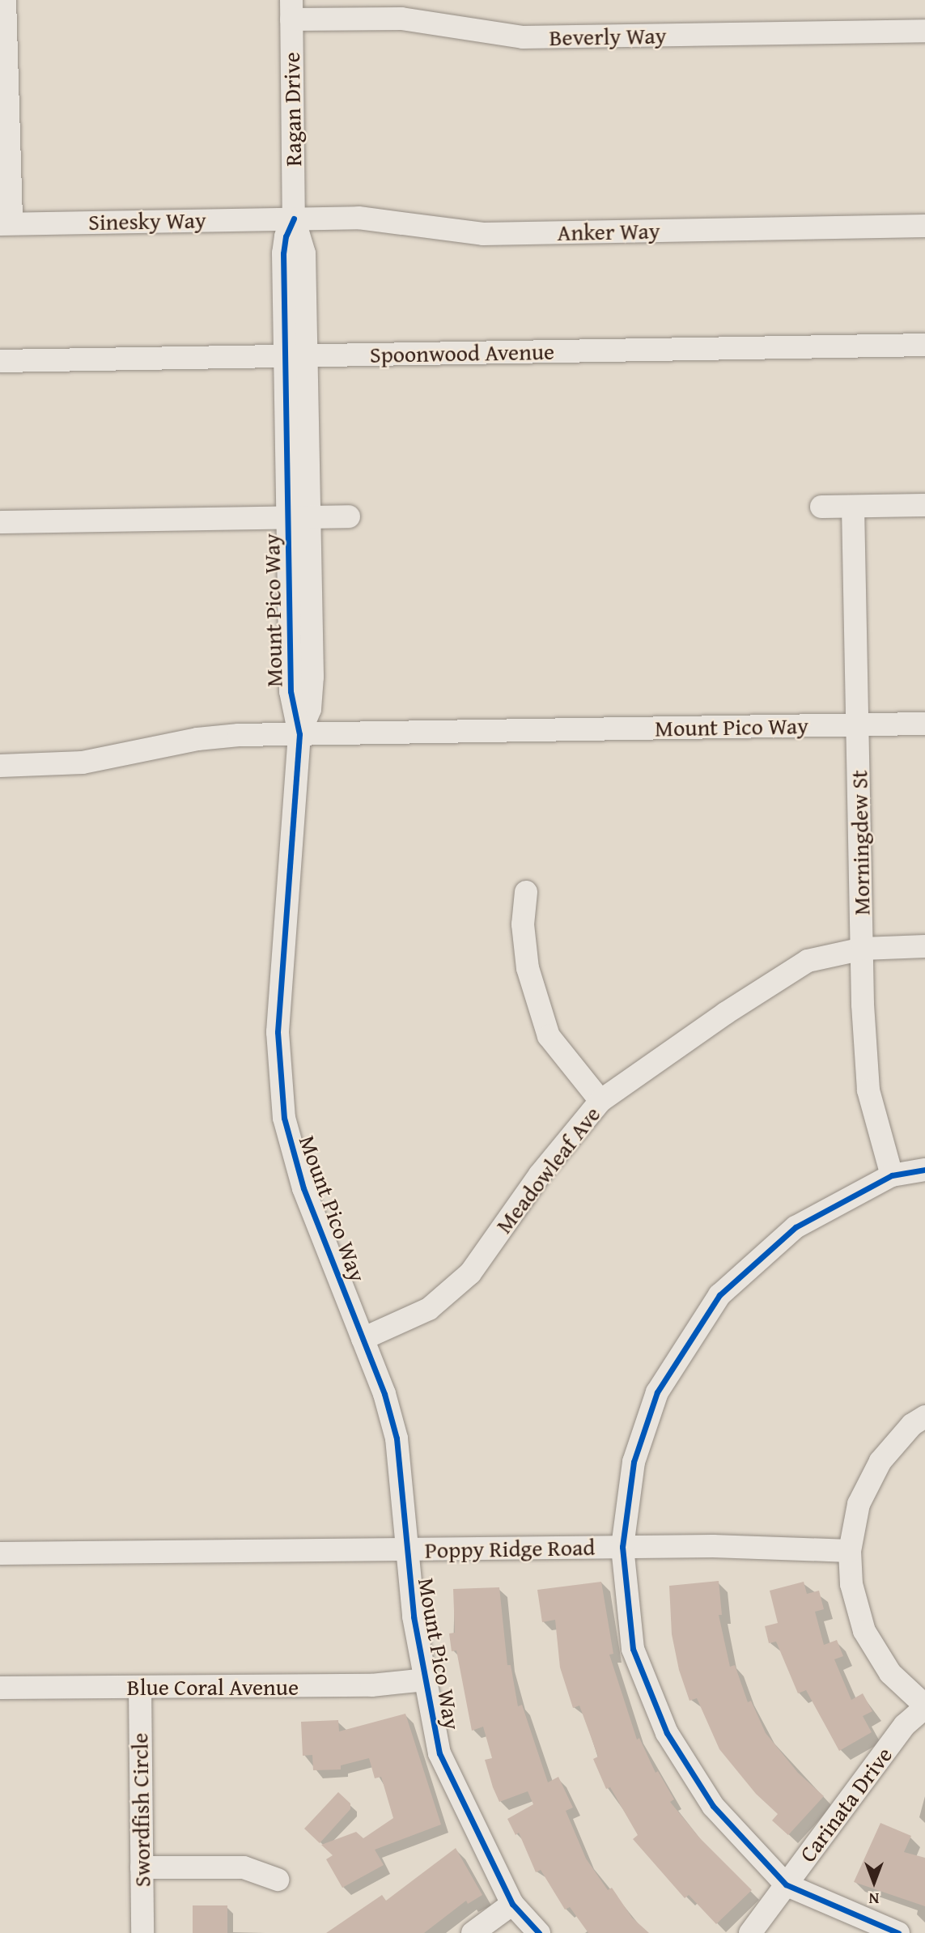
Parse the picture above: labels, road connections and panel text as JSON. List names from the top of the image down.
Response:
{
  "streets": {
    "street": [
      "Beverly Way",
      "Ragan Drive",
      "Sinesky Way",
      "Anker Way",
      "Spoonwood Avenue",
      "Mount Pico Way",
      "Morningdew St",
      "Meadowleaf Ave",
      "Poppy Ridge Road",
      "Blue Coral Avenue",
      "Carinata Drive",
      "Swordfish Circle"
    ]
  },
  "crossings": [
    ["Beverly Way", "Ragan Drive"],
    ["Ragan Drive", "Sinesky Way"],
    ["Ragan Drive", "Anker Way"],
    ["Ragan Drive", "Spoonwood Avenue"],
    ["Ragan Drive", "Mount Pico Way"],
    ["Sinesky Way", "Anker Way"],
    ["Spoonwood Avenue", "Mount Pico Way"],
    ["Mount Pico Way", "Morningdew St"],
    ["Mount Pico Way", "Meadowleaf Ave"],
    ["Mount Pico Way", "Poppy Ridge Road"],
    ["Mount Pico Way", "Blue Coral Avenue"],
    ["Morningdew St", "Meadowleaf Ave"],
    ["Blue Coral Avenue", "Swordfish Circle"]
  ],
  "north": "bottom"
}
